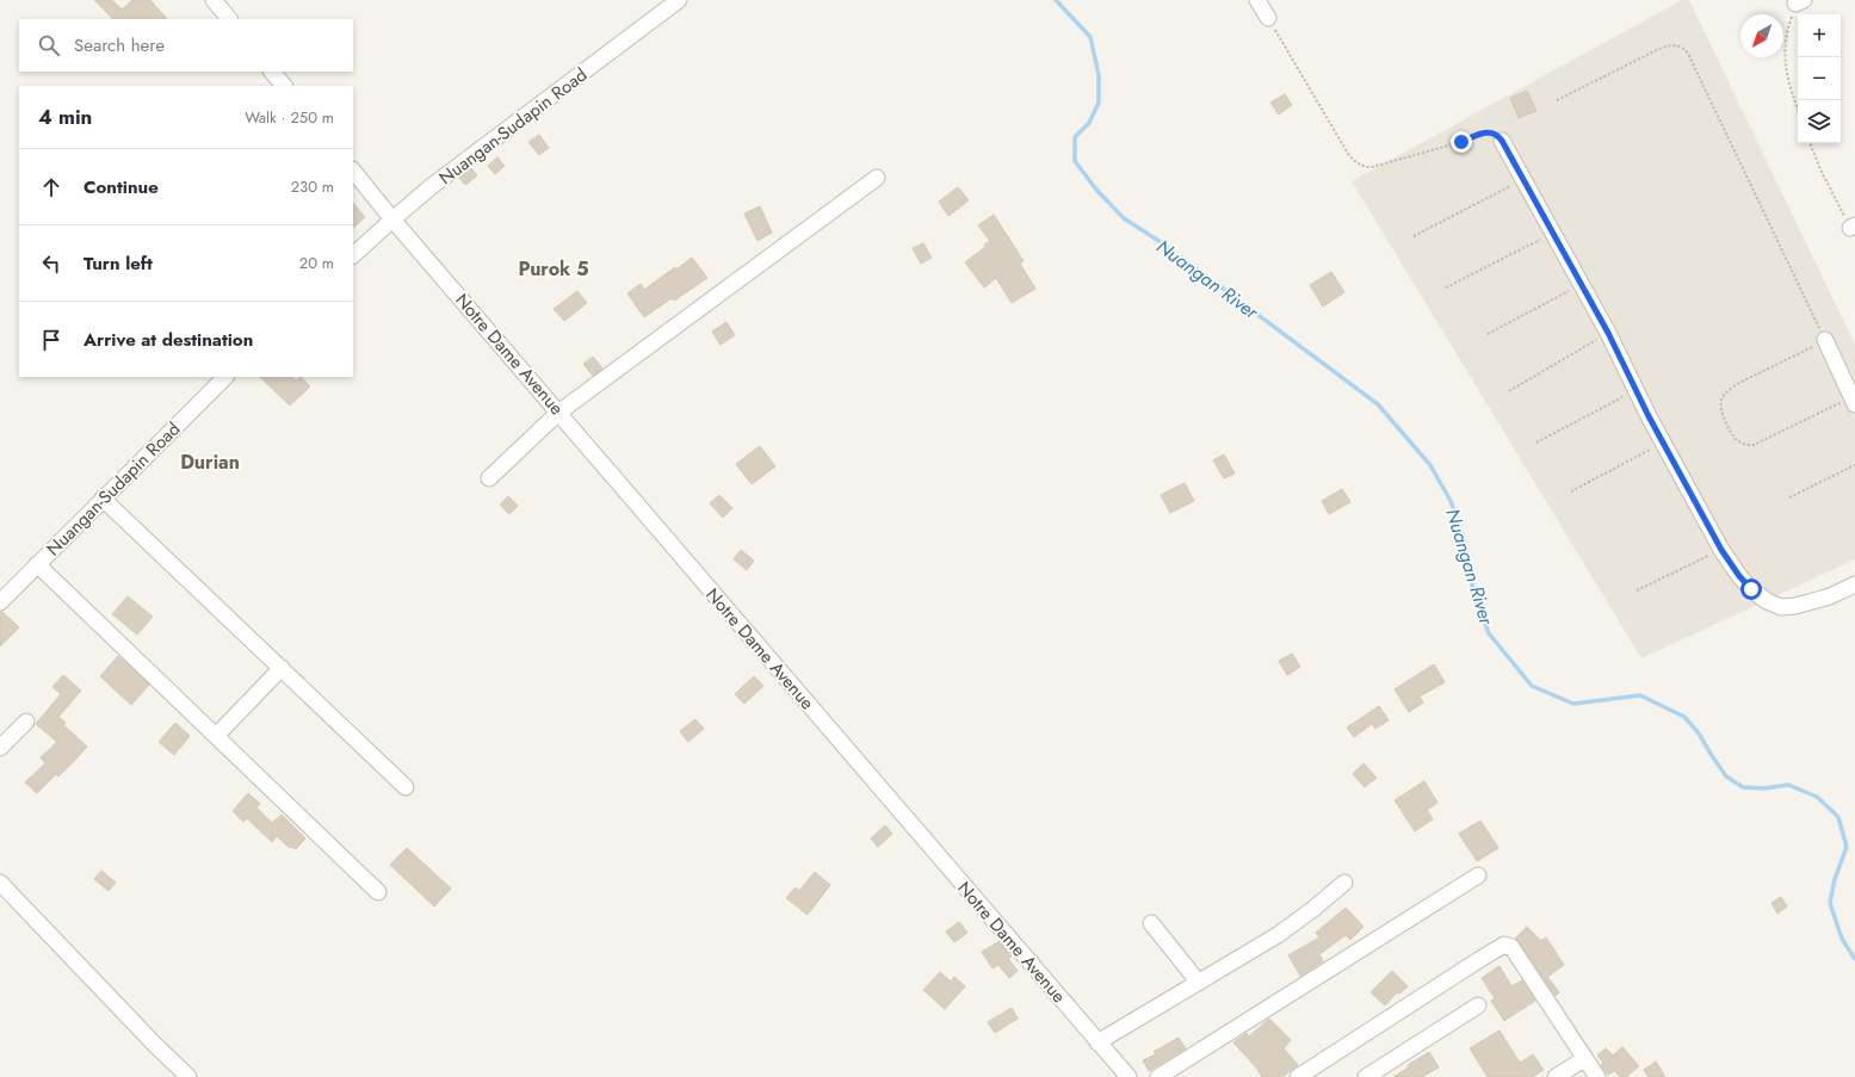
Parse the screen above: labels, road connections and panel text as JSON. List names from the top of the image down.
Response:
{
  "streets": {
    "street": ["Nuangan-Sudapin Road", "Notre Dame Avenue"]
  },
  "crossings": [
    ["Nuangan-Sudapin Road", "Notre Dame Avenue"]
  ],
  "districts": ["Purok 5", "Durian"],
  "water": ["Nuangan River"],
  "north": "bottom left",
  "page": {
    "map_buttons": ["+", "−"],
    "search": "Search here",
    "heading": ["4 min", "Walk · 250 m"],
    "list": [
      ["Continue", "230 m"],
      ["Turn left", "20 m"],
      "Arrive at destination"
    ]
  }
}
